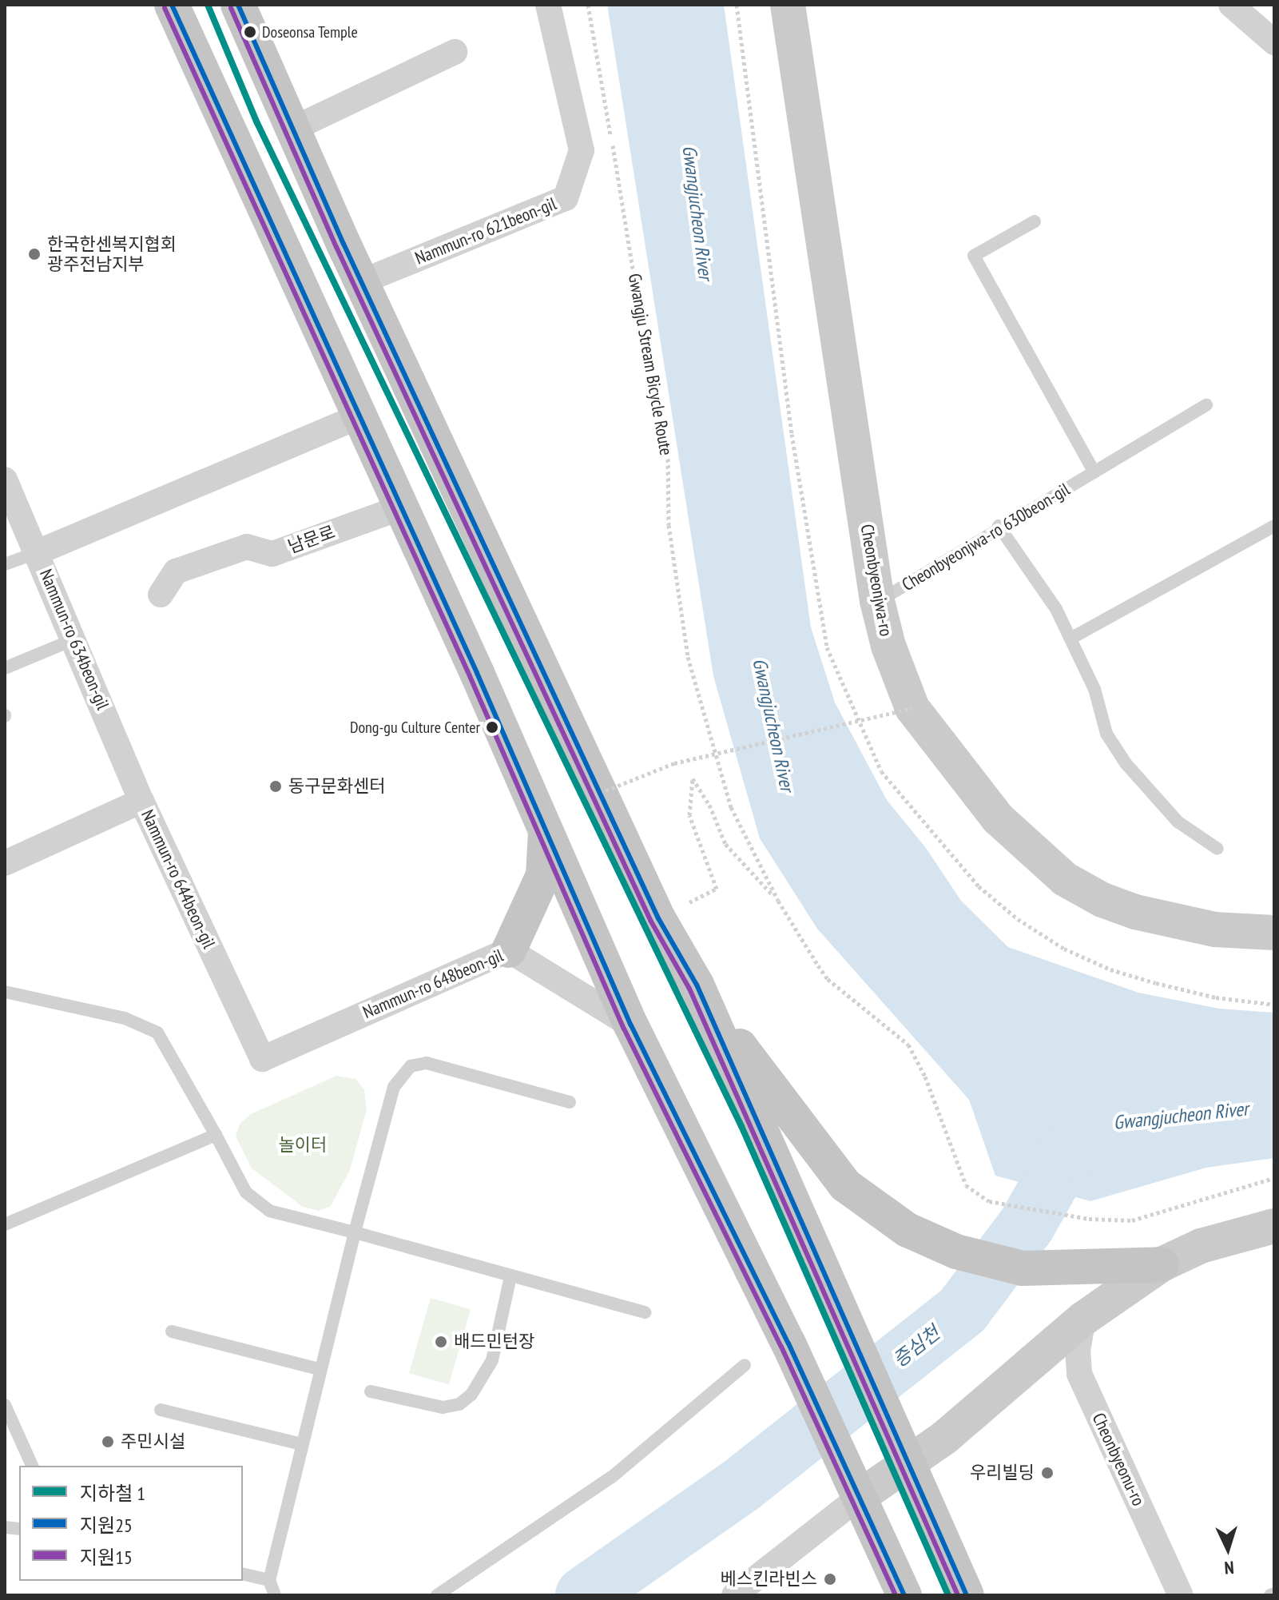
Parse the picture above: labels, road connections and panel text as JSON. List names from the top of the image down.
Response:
{
  "streets": {
    "main road": ["Cheonbyeonjwa-ro"],
    "street": [
      "Nammun-ro 621beon-gil",
      "남문로",
      "Nammun-ro 634beon-gil",
      "Nammun-ro 644beon-gil",
      "Nammun-ro 648beon-gil",
      "Cheonbyeonu-ro"
    ],
    "lane": ["Cheonbyeonjwa-ro 630beon-gil"],
    "path": ["Gwangju Stream Bicycle Route"]
  },
  "crossings": [
    ["Cheonbyeonjwa-ro 630beon-gil", "Cheonbyeonjwa-ro"],
    ["Nammun-ro 634beon-gil", "Nammun-ro 644beon-gil"],
    ["Nammun-ro 644beon-gil", "Nammun-ro 648beon-gil"]
  ],
  "water": ["Gwangjucheon River", "증심천"],
  "parks": ["놀이터"],
  "places": [
    "Doseonsa Temple",
    "한국한센복지협회 광주전남지부",
    "Dong-gu Culture Center",
    "동구문화센터",
    "배드민턴장",
    "주민시설",
    "우리빌딩",
    "베스킨라빈스"
  ],
  "lines": ["metro line 1", "transit line 지원25", "transit line 지원15"],
  "legend": ["지하철 1", "지원25", "지원15"],
  "north": "bottom"
}
